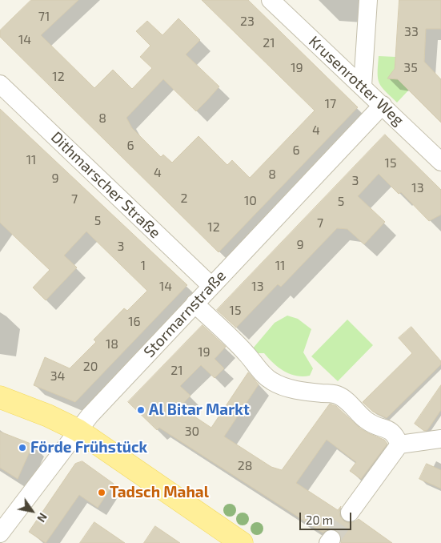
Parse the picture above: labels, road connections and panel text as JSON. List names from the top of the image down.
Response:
{
  "streets": {
    "street": ["Krusenrotter Weg", "Dithmarscher Straße", "Stormarnstraße"]
  },
  "crossings": [
    ["Krusenrotter Weg", "Stormarnstraße"],
    ["Dithmarscher Straße", "Stormarnstraße"]
  ],
  "places": ["Al Bitar Markt", "Förde Frühstück", "Tadsch Mahal"],
  "house_numbers": [
    "71",
    "23",
    "33",
    "14",
    "21",
    "19",
    "35",
    "12",
    "17",
    "8",
    "4",
    "6",
    "6",
    "11",
    "15",
    "4",
    "8",
    "9",
    "3",
    "13",
    "2",
    "7",
    "10",
    "5",
    "5",
    "7",
    "12",
    "9",
    "3",
    "1",
    "11",
    "14",
    "13",
    "15",
    "16",
    "18",
    "19",
    "20",
    "21",
    "34",
    "30",
    "28"
  ],
  "scale_bar": "20 m",
  "north": "bottom right"
}
